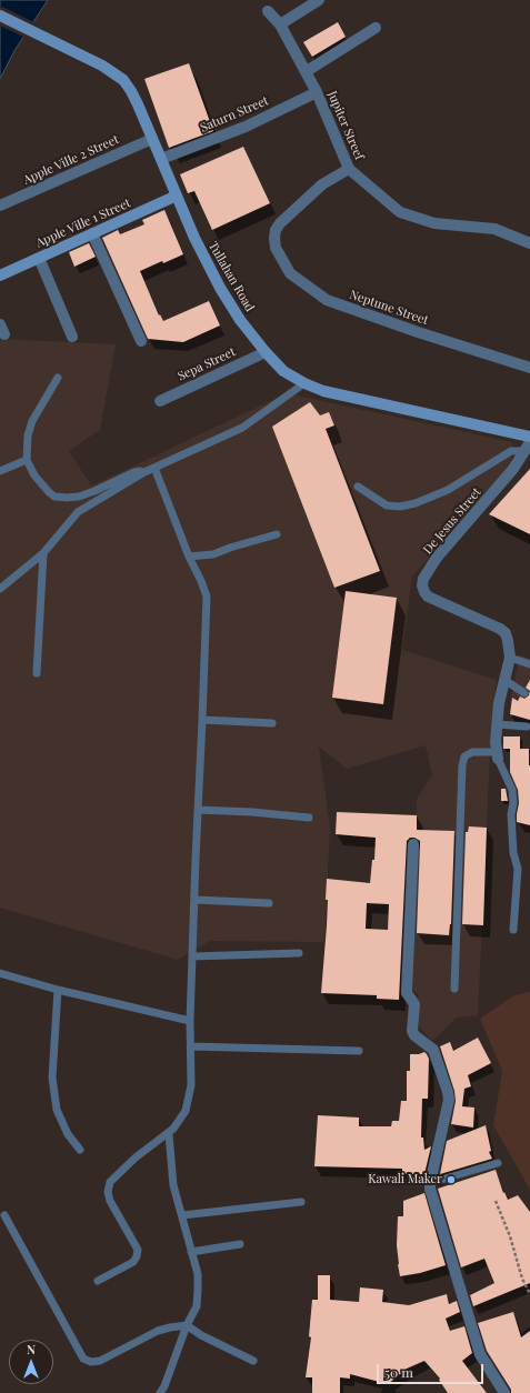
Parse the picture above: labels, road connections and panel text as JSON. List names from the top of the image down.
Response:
{
  "streets": {
    "main road": ["Apple Ville 1 Street", "Tullahan Road"],
    "street": [
      "Saturn Street",
      "Jupiter Streef",
      "Apple Ville 2 Street",
      "Neptune Street",
      "Sepa Street",
      "De Jesus Street"
    ]
  },
  "crossings": [
    ["Saturn Street", "Jupiter Streef"],
    ["Saturn Street", "Tullahan Road"],
    ["Jupiter Streef", "Neptune Street"],
    ["Apple Ville 2 Street", "Tullahan Road"],
    ["Apple Ville 1 Street", "Tullahan Road"],
    ["Tullahan Road", "Sepa Street"]
  ],
  "places": ["Kawali Maker"],
  "scale_bar": "50 m",
  "north": "top"
}
